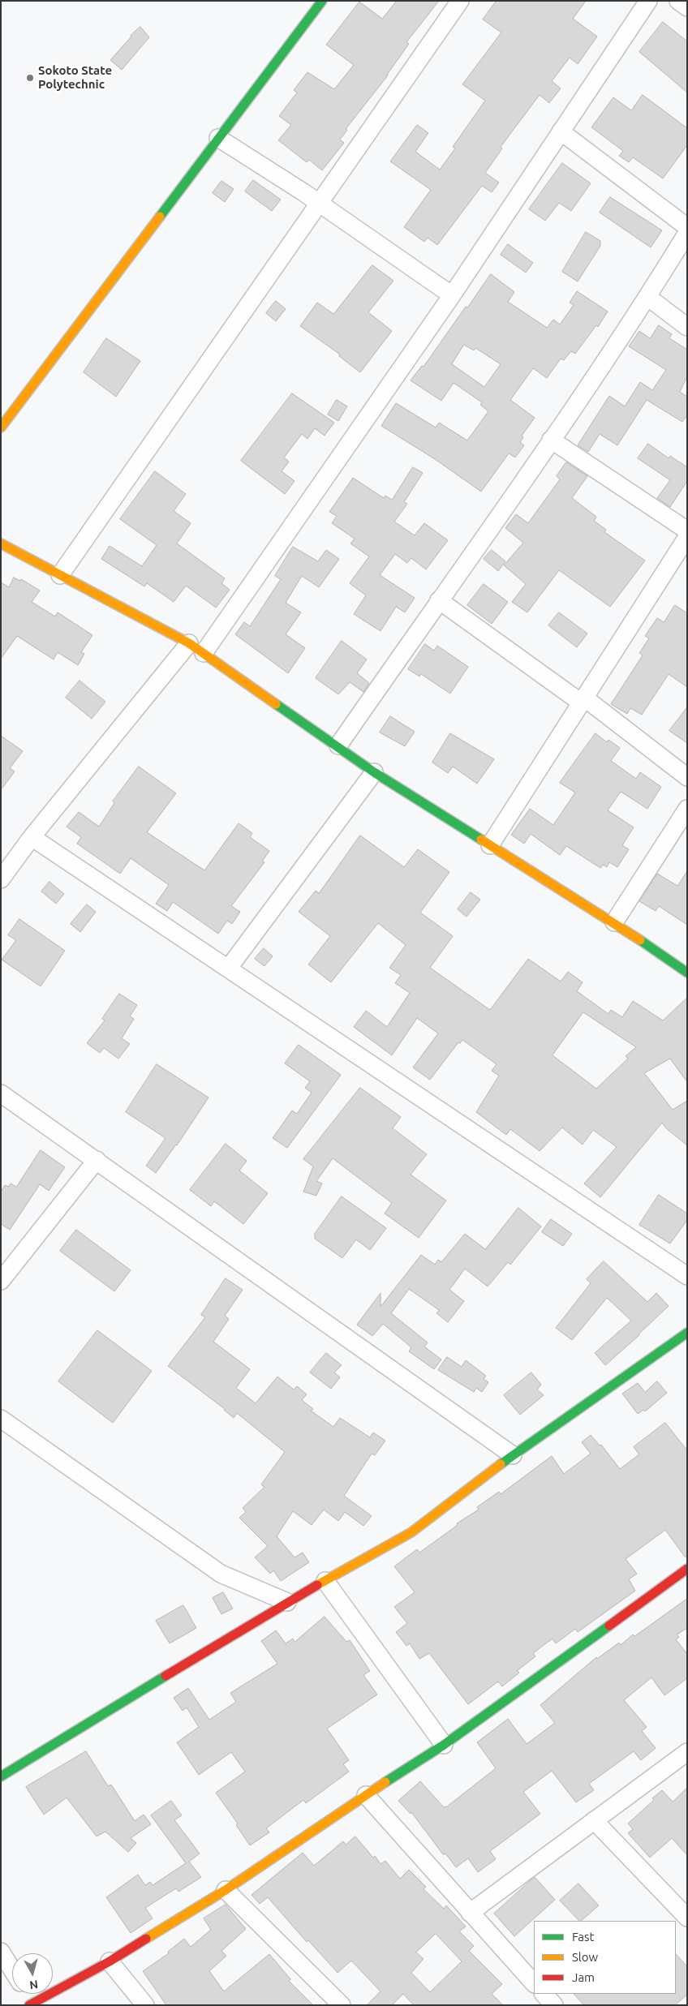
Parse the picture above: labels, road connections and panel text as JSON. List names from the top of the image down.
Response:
{
  "places": ["Sokoto State Polytechnic"],
  "legend": ["Fast", "Slow", "Jam"],
  "north": "bottom"
}
